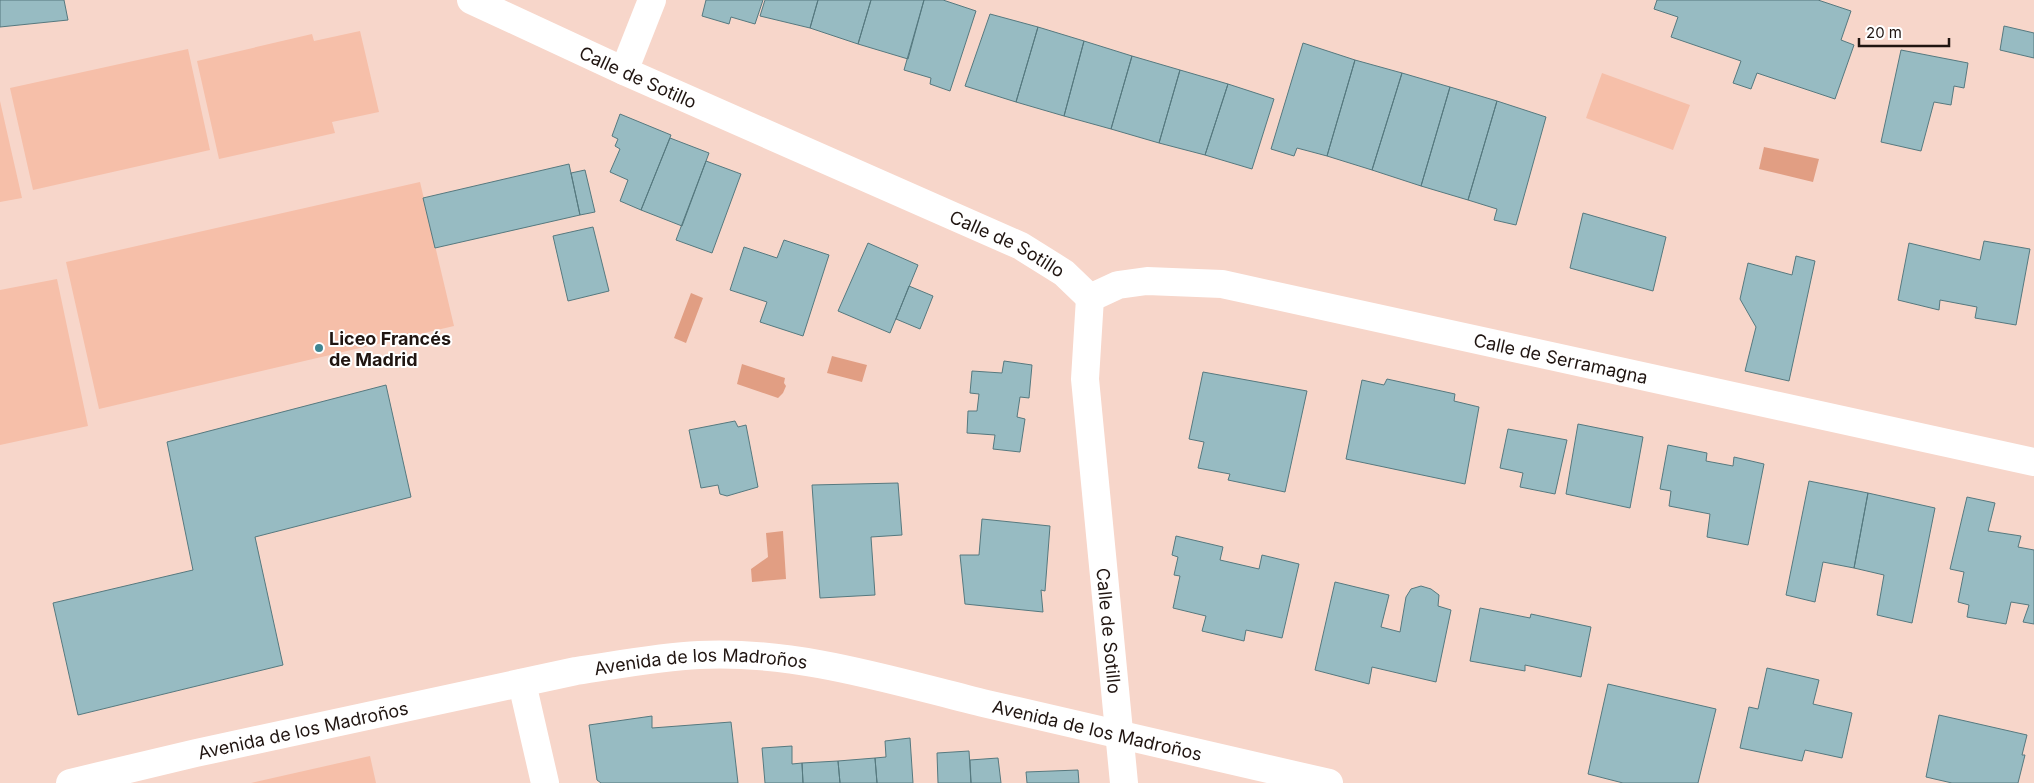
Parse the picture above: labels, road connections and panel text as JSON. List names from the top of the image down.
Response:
{
  "streets": {
    "street": ["Calle de Sotillo", "Calle de Serramagna", "Avenida de los Madroños"]
  },
  "crossings": [
    ["Calle de Sotillo", "Calle de Serramagna"],
    ["Calle de Sotillo", "Avenida de los Madroños"]
  ],
  "places": ["Liceo Francés de Madrid"],
  "scale_bar": "20 m"
}
